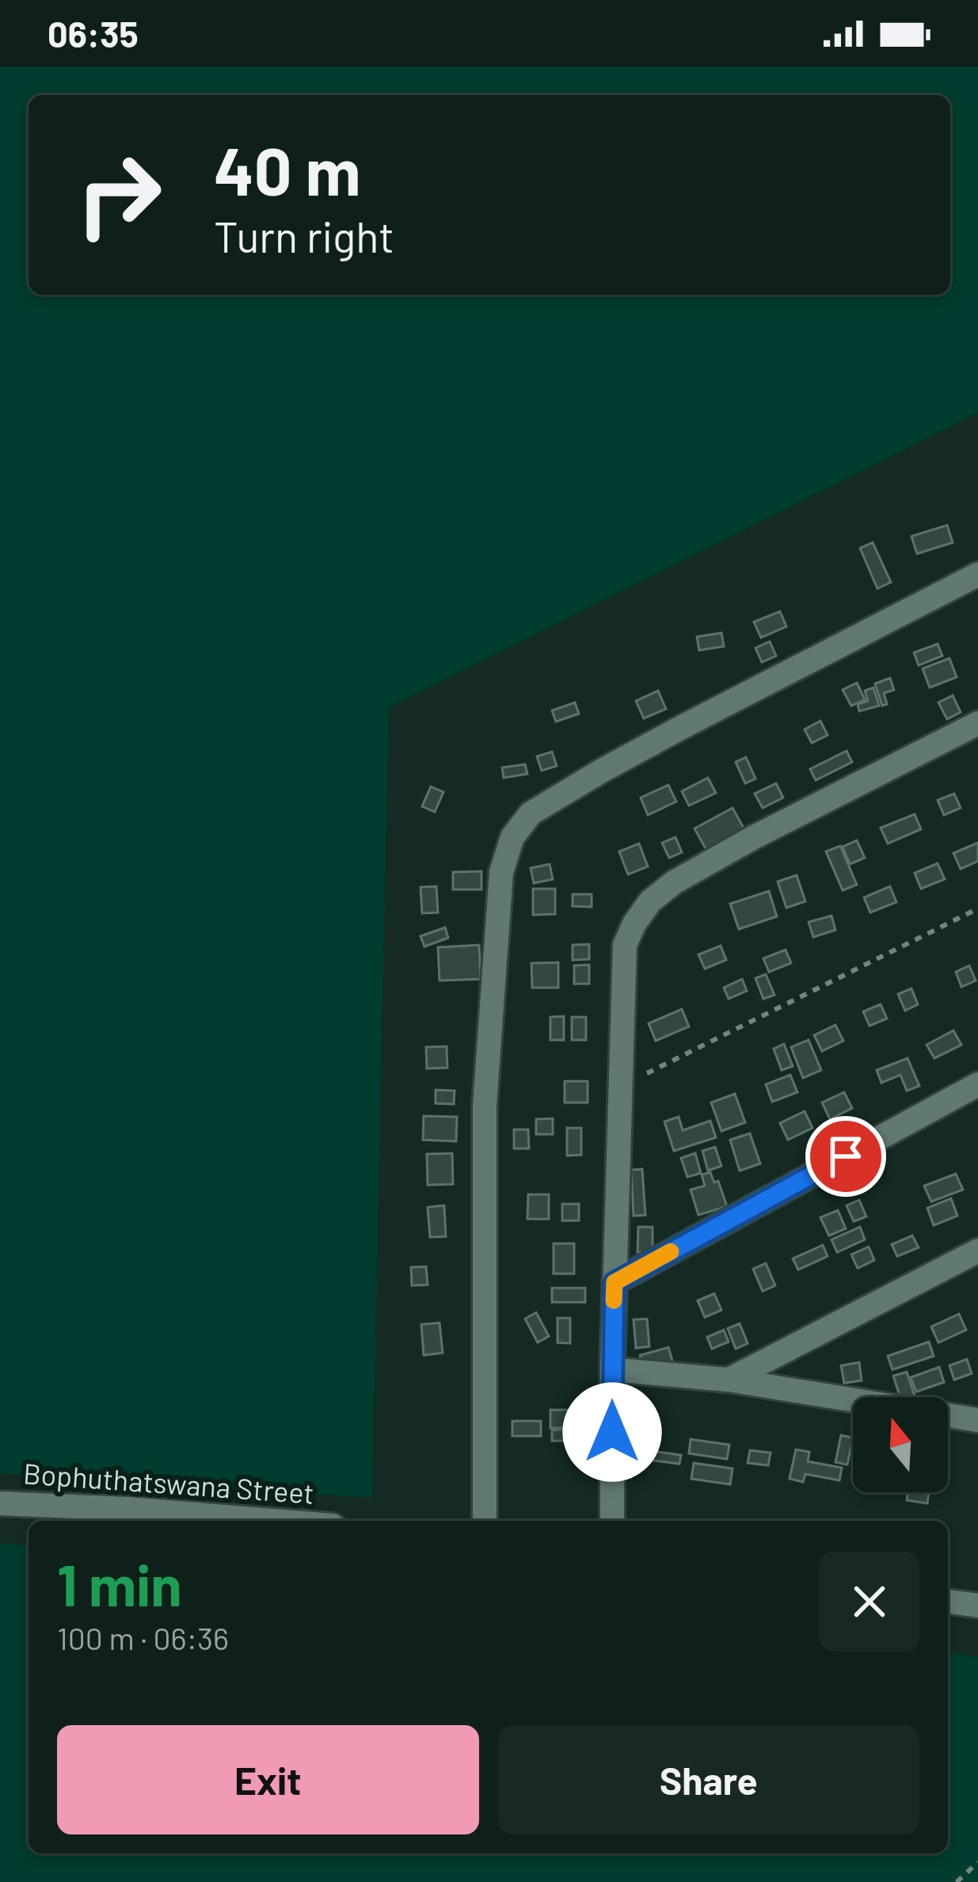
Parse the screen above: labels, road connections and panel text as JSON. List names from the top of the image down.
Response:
{
  "streets": {
    "street": ["Bophuthatswana Street"]
  },
  "north": "top",
  "page": {
    "status": "06:35",
    "turn": ["40 m", "Turn right"],
    "heading": ["1 min", "100 m · 06:36"],
    "buttons": ["Exit", "Share"]
  }
}
